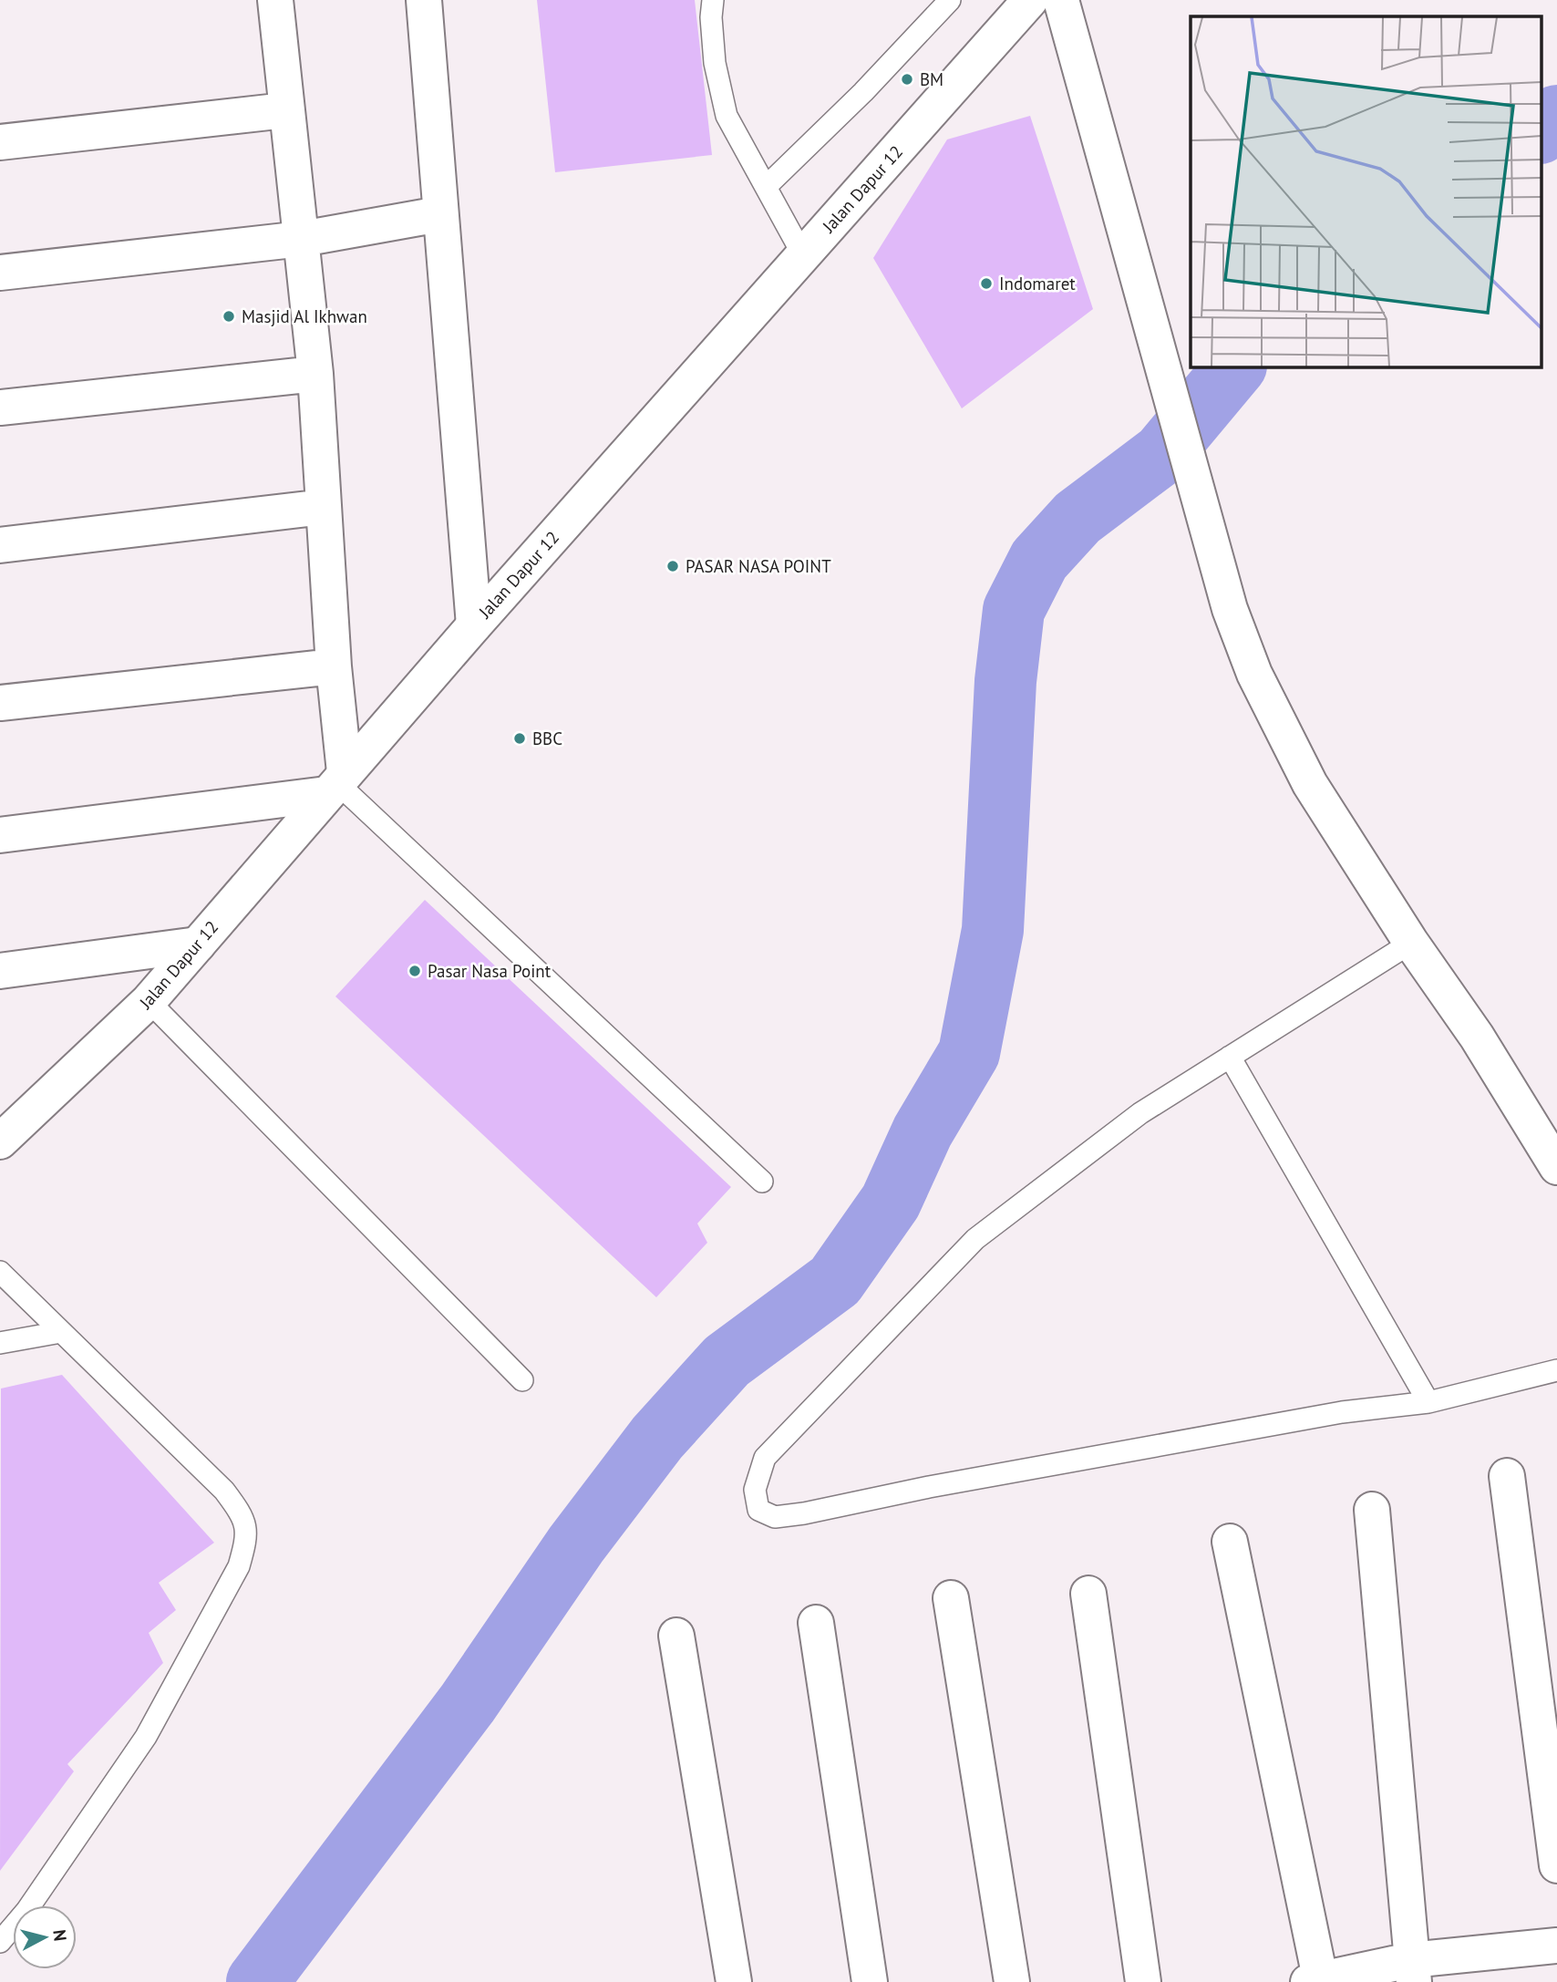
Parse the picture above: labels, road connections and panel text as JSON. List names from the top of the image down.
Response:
{
  "streets": {
    "street": ["Jalan Dapur 12"]
  },
  "places": [
    "BM",
    "Indomaret",
    "Masjid Al Ikhwan",
    "PASAR NASA POINT",
    "BBC",
    "Pasar Nasa Point"
  ],
  "north": "right"
}
